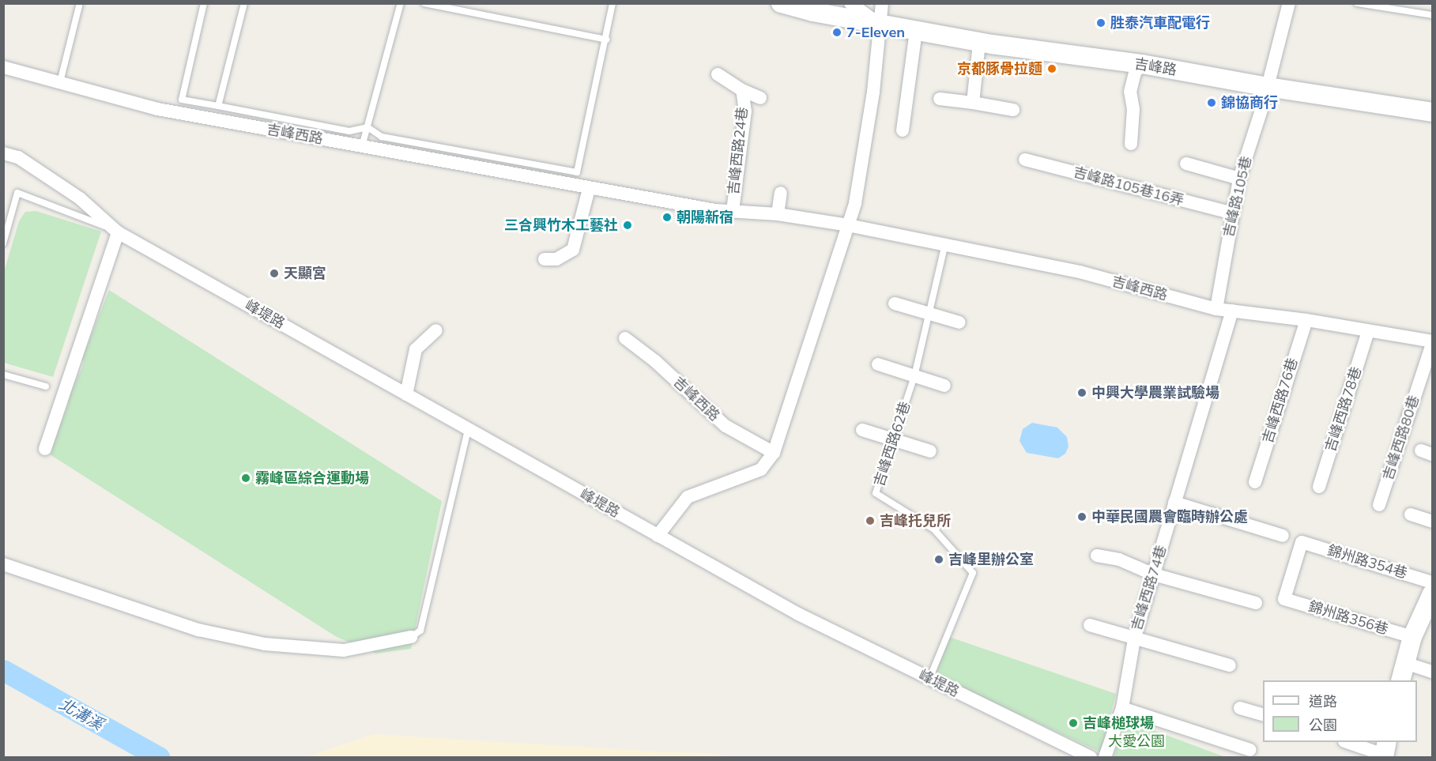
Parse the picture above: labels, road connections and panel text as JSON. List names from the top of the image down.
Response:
{
  "streets": {
    "street": [
      "吉峰路",
      "吉峰西路",
      "吉峰西路24巷",
      "吉峰路105巷16弄",
      "吉峰路105巷",
      "峰堤路",
      "吉峰西路76巷",
      "吉峰西路78巷",
      "吉峰西路80巷",
      "錦州路354巷",
      "吉峰西路74巷",
      "錦州路356巷"
    ],
    "lane": ["吉峰西路62巷"]
  },
  "crossings": [
    ["吉峰路", "吉峰路105巷"],
    ["吉峰西路", "吉峰西路24巷"],
    ["吉峰西路", "吉峰路105巷"],
    ["吉峰西路", "吉峰西路76巷"],
    ["吉峰西路", "吉峰西路78巷"],
    ["吉峰西路", "吉峰西路80巷"],
    ["吉峰西路", "吉峰西路62巷"],
    ["吉峰西路", "吉峰西路74巷"],
    ["吉峰路105巷16弄", "吉峰路105巷"],
    ["峰堤路", "吉峰西路62巷"],
    ["錦州路354巷", "錦州路356巷"]
  ],
  "water": ["北溝溪"],
  "parks": ["大愛公園"],
  "places": [
    "胜泰汽車配電行",
    "7-Eleven",
    "京都豚骨拉麵",
    "錦協商行",
    "朝陽新宿",
    "三合興竹木工藝社",
    "天顯宮",
    "中興大學農業試驗場",
    "霧峰區綜合運動場",
    "中華民國農會臨時辦公處",
    "吉峰托兒所",
    "吉峰里辦公室",
    "吉峰槌球場"
  ],
  "legend": ["道路", "公園"]
}
